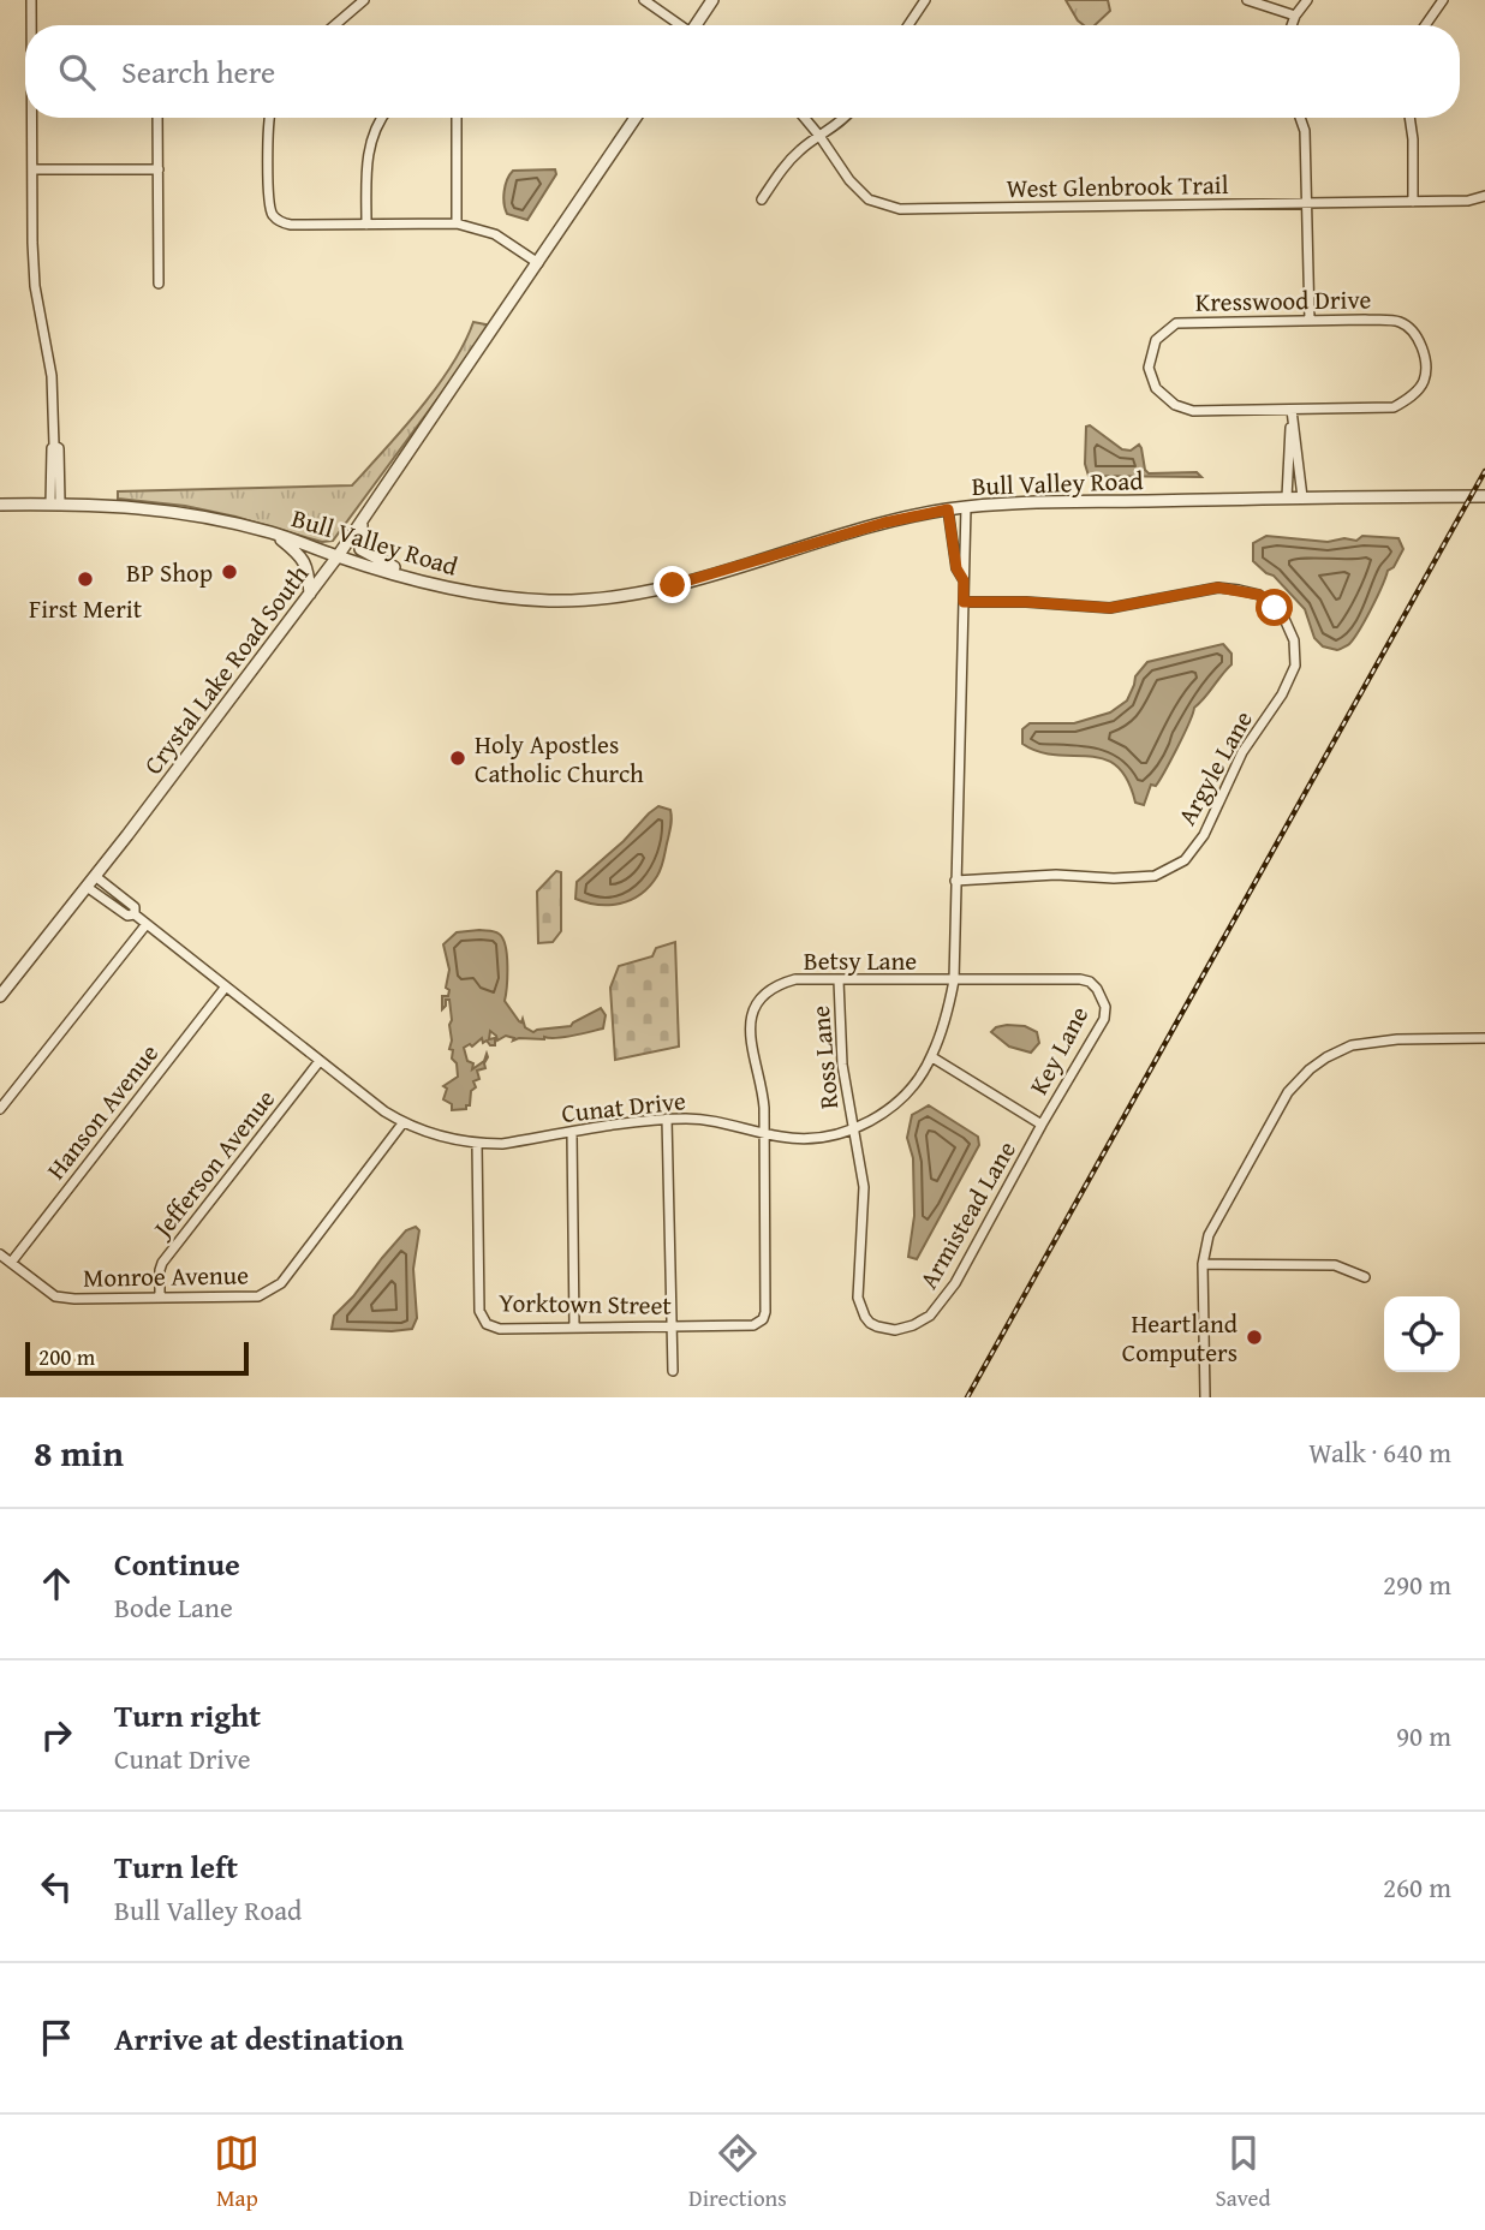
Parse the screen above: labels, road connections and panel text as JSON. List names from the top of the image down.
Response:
{
  "streets": {
    "street": [
      "West Glenbrook Trail",
      "Kresswood Drive",
      "Bull Valley Road",
      "Crystal Lake Road South",
      "Argyle Lane",
      "Betsy Lane",
      "Key Lane",
      "Ross Lane",
      "Cunat Drive",
      "Hanson Avenue",
      "Jefferson Avenue",
      "Armistead Lane",
      "Monroe Avenue",
      "Yorktown Street"
    ]
  },
  "crossings": [
    ["Bull Valley Road", "Crystal Lake Road South"],
    ["Bull Valley Road", "Cunat Drive"],
    ["Crystal Lake Road South", "Cunat Drive"],
    ["Argyle Lane", "Cunat Drive"],
    ["Betsy Lane", "Key Lane"],
    ["Betsy Lane", "Ross Lane"],
    ["Betsy Lane", "Cunat Drive"],
    ["Betsy Lane", "Yorktown Street"],
    ["Key Lane", "Cunat Drive"],
    ["Key Lane", "Armistead Lane"],
    ["Ross Lane", "Cunat Drive"],
    ["Ross Lane", "Armistead Lane"],
    ["Cunat Drive", "Hanson Avenue"],
    ["Cunat Drive", "Jefferson Avenue"],
    ["Cunat Drive", "Armistead Lane"],
    ["Cunat Drive", "Monroe Avenue"],
    ["Cunat Drive", "Yorktown Street"],
    ["Hanson Avenue", "Monroe Avenue"],
    ["Jefferson Avenue", "Monroe Avenue"]
  ],
  "places": [
    "BP Shop",
    "First Merit",
    "Holy Apostles Catholic Church",
    "Heartland Computers"
  ],
  "scale_bar": "200 m",
  "page": {
    "search": "Search here",
    "scale": "200 m",
    "heading": ["8 min", "Walk · 640 m"],
    "list": [
      ["Continue", "Bode Lane", "290 m"],
      ["Turn right", "Cunat Drive", "90 m"],
      ["Turn left", "Bull Valley Road", "260 m"],
      "Arrive at destination"
    ],
    "nav": ["Map", "Directions", "Saved"]
  }
}
